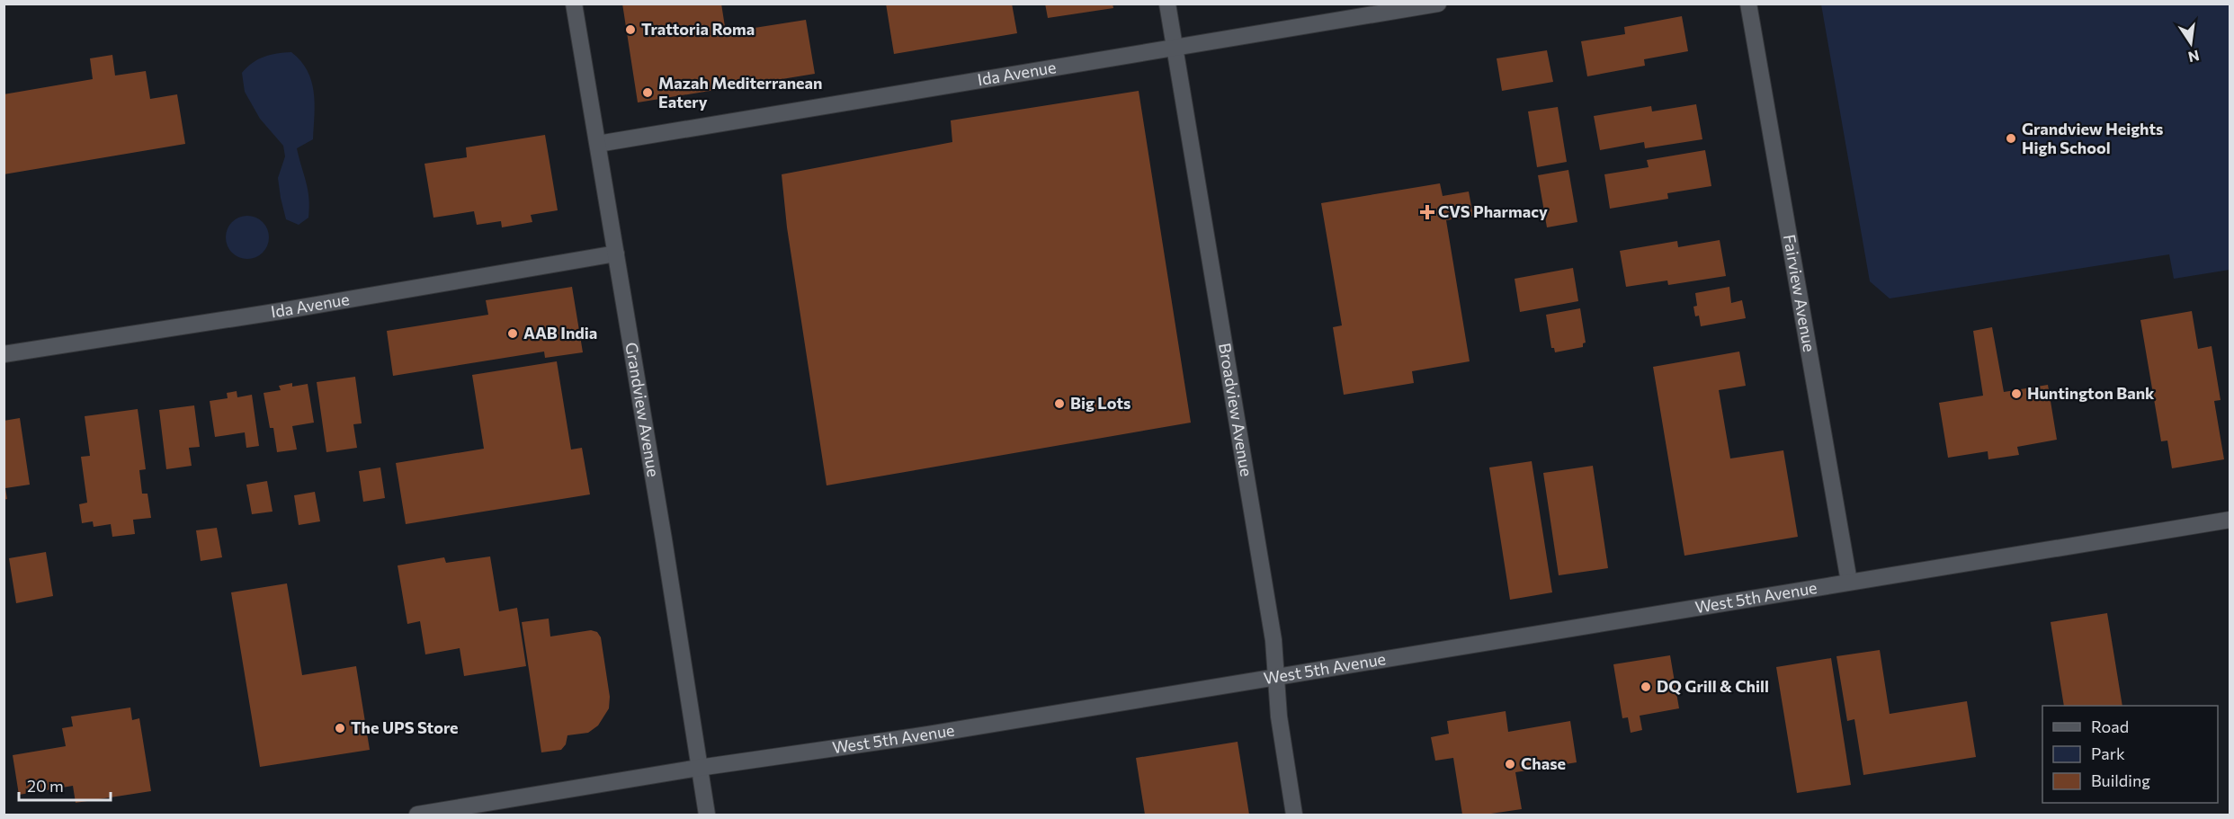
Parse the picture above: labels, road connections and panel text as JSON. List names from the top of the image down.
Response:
{
  "streets": {
    "street": [
      "Ida Avenue",
      "Fairview Avenue",
      "Grandview Avenue",
      "Broadview Avenue",
      "West 5th Avenue"
    ]
  },
  "crossings": [
    ["Ida Avenue", "Grandview Avenue"],
    ["Ida Avenue", "Broadview Avenue"],
    ["Fairview Avenue", "West 5th Avenue"],
    ["Grandview Avenue", "West 5th Avenue"],
    ["Broadview Avenue", "West 5th Avenue"]
  ],
  "places": {
    "other": [
      "Trattoria Roma",
      "Mazah Mediterranean Eatery",
      "Grandview Heights High School",
      "AAB India",
      "Huntington Bank",
      "Big Lots",
      "DQ Grill & Chill",
      "The UPS Store",
      "Chase"
    ],
    "health": ["CVS Pharmacy"]
  },
  "legend": ["Road", "Park", "Building"],
  "scale_bar": "20 m",
  "north": "bottom"
}
